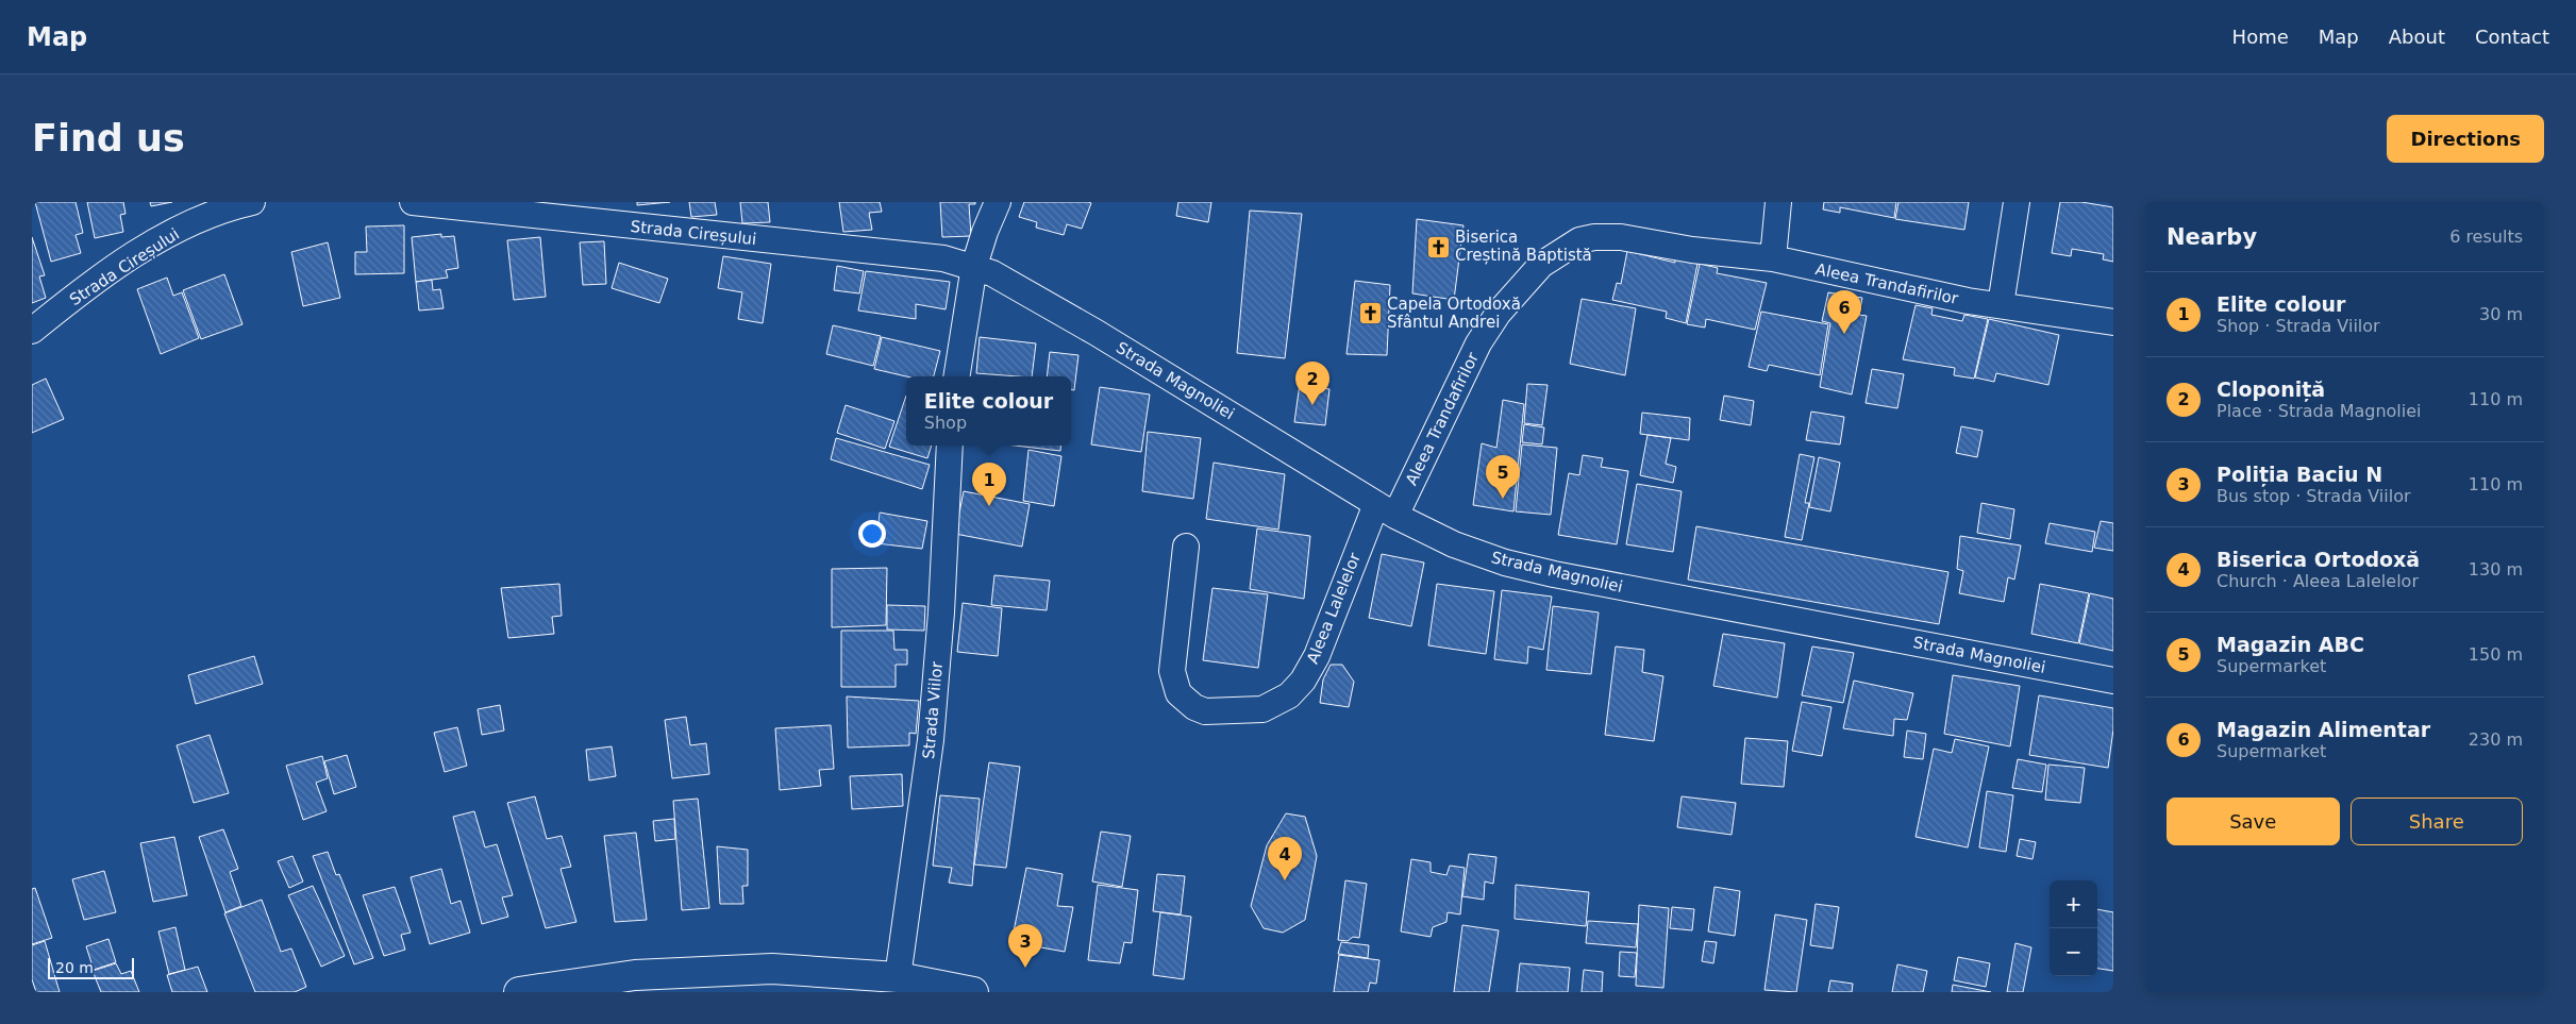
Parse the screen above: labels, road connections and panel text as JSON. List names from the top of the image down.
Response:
{
  "streets": {
    "street": [
      "Strada Cireșului",
      "Aleea Trandafirilor",
      "Strada Magnoliei",
      "Aleea Lalelelor",
      "Strada Viilor"
    ]
  },
  "crossings": [
    ["Strada Cireșului", "Strada Magnoliei"],
    ["Aleea Trandafirilor", "Strada Magnoliei"],
    ["Aleea Trandafirilor", "Aleea Lalelelor"],
    ["Strada Magnoliei", "Aleea Lalelelor"]
  ],
  "places": {
    "church": ["Biserica Creștină Baptistă", "Capela Ortodoxă Sfântul Andrei"]
  },
  "scale_bar": "20 m",
  "page": {
    "header": "Map",
    "nav": [
      "Home",
      "Map",
      "About",
      "Contact"
    ],
    "buttons": [
      "Directions",
      ["Save", "Share"]
    ],
    "title": "Find us",
    "heading": ["Nearby", "6 results"],
    "list": [
      {
        "mark": "1",
        "name": "Elite colour",
        "note": "Shop · Strada Viilor",
        "value": "30 m"
      },
      {
        "mark": "2",
        "name": "Cloponiță",
        "note": "Place · Strada Magnoliei",
        "value": "110 m"
      },
      {
        "mark": "3",
        "name": "Poliția Baciu N",
        "note": "Bus stop · Strada Viilor",
        "value": "110 m"
      },
      {
        "mark": "4",
        "name": "Biserica Ortodoxă",
        "note": "Church · Aleea Lalelelor",
        "value": "130 m"
      },
      {
        "mark": "5",
        "name": "Magazin ABC",
        "note": "Supermarket",
        "value": "150 m"
      },
      {
        "mark": "6",
        "name": "Magazin Alimentar",
        "note": "Supermarket",
        "value": "230 m"
      }
    ],
    "pins": [
      "6",
      "2",
      "5",
      "1",
      "4",
      "3"
    ],
    "popup": ["Elite colour", "Shop"],
    "map_buttons": ["+", "−"],
    "scale": "20 m"
  }
}
